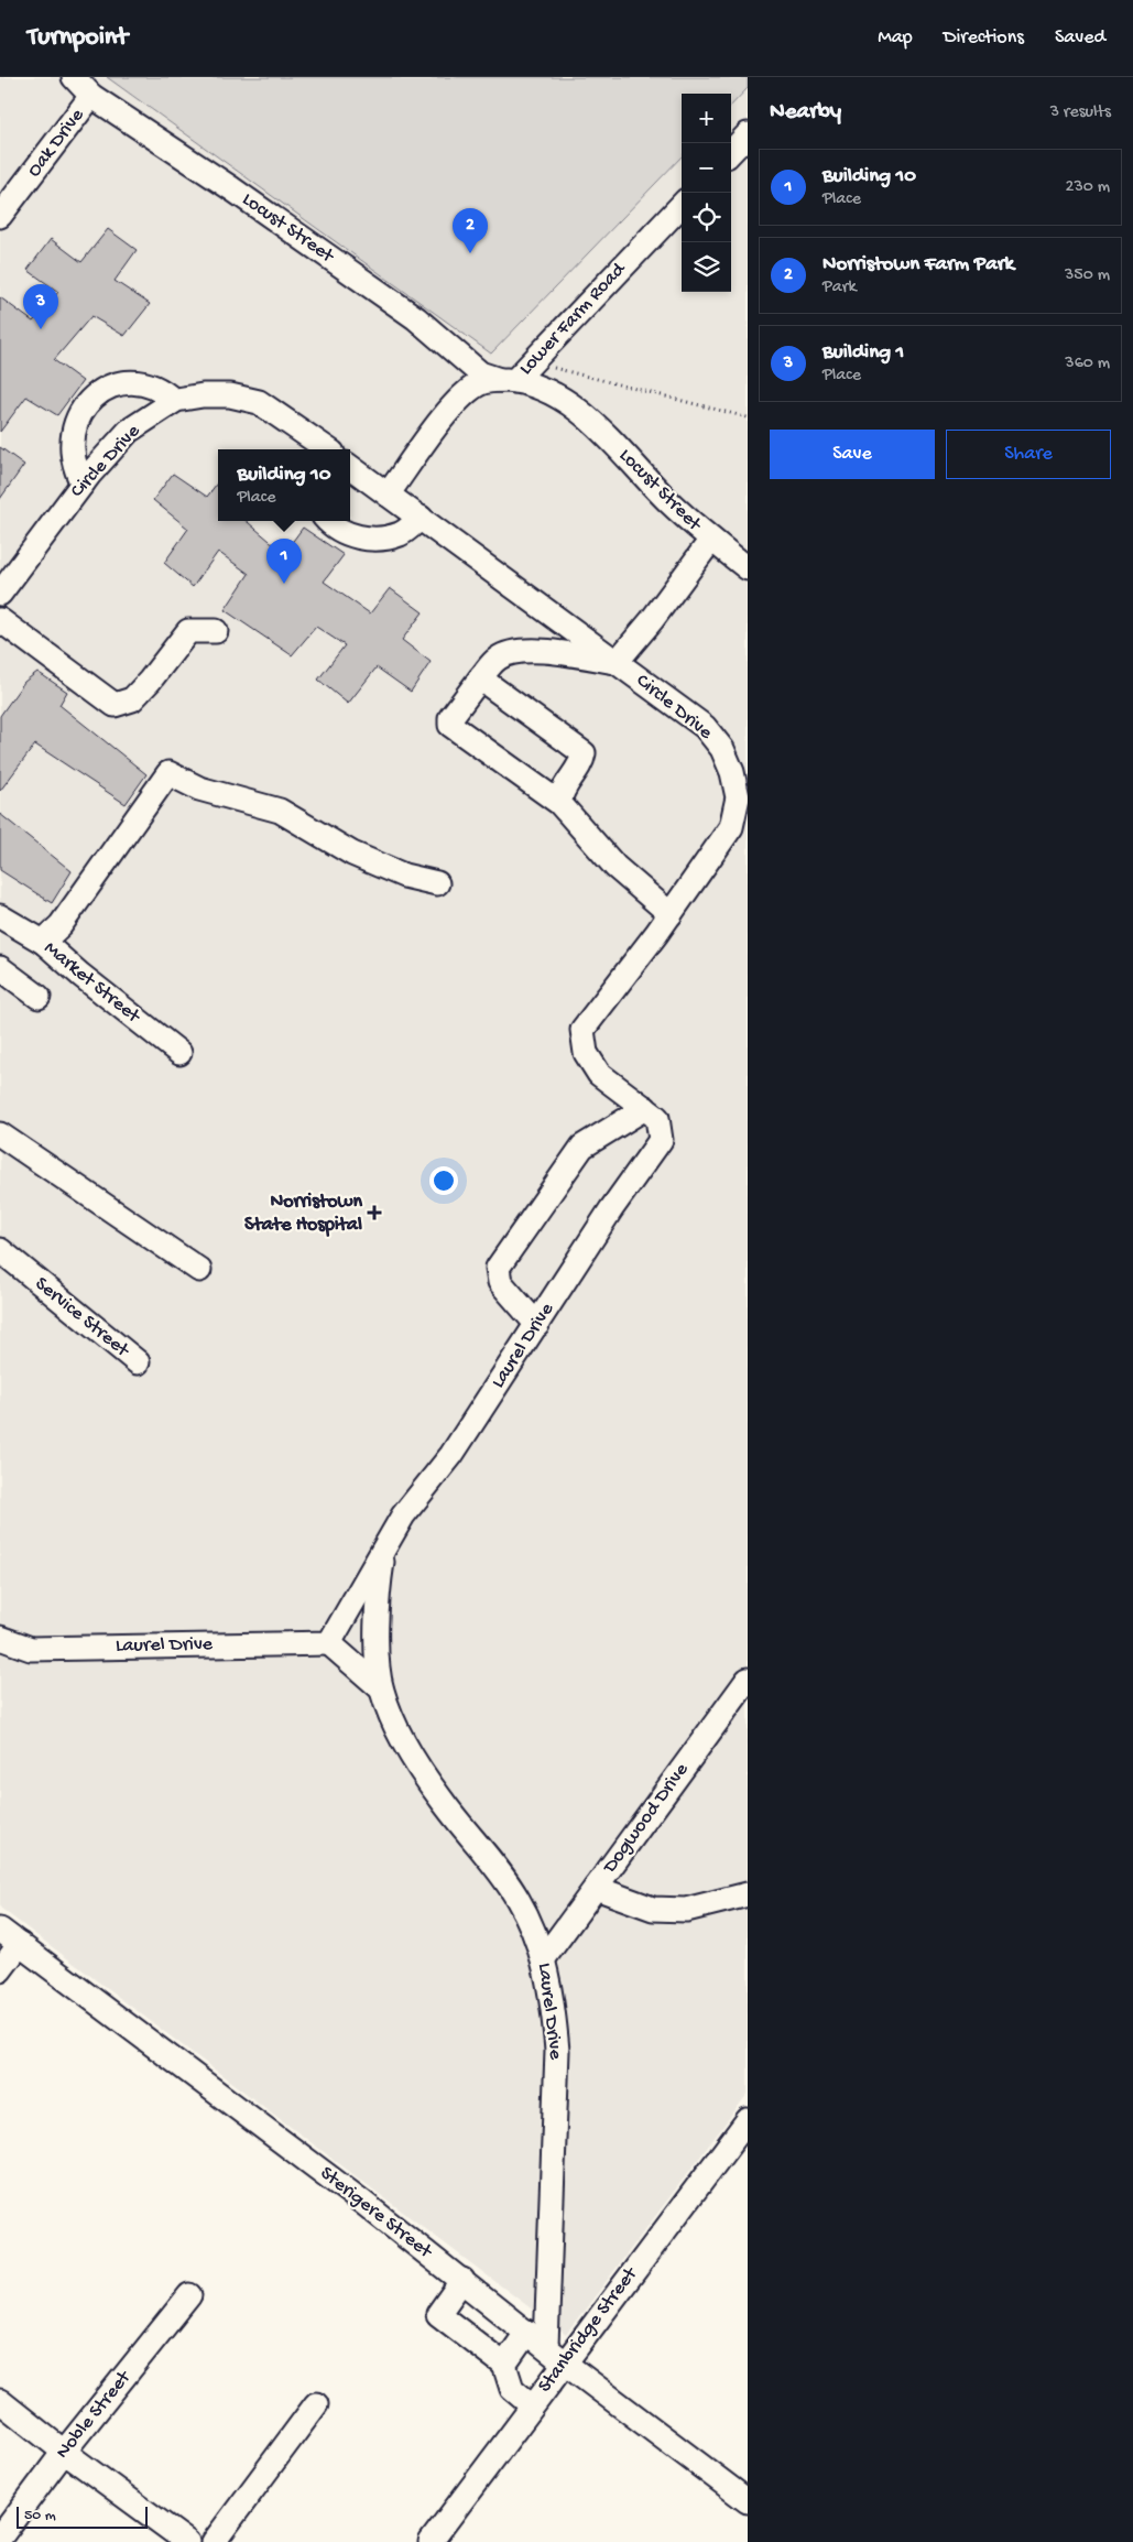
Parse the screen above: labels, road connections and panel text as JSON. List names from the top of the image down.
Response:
{
  "streets": {
    "street": [
      "Oak Drive",
      "Locust Street",
      "Lower Farm Road",
      "Circle Drive",
      "Market Street",
      "Service Street",
      "Laurel Drive",
      "Dogwood Drive",
      "Sterigere Street",
      "Stanbridge Street",
      "Noble Street"
    ]
  },
  "crossings": [
    ["Oak Drive", "Locust Street"],
    ["Locust Street", "Lower Farm Road"],
    ["Lower Farm Road", "Circle Drive"],
    ["Circle Drive", "Laurel Drive"],
    ["Laurel Drive", "Dogwood Drive"],
    ["Laurel Drive", "Sterigere Street"],
    ["Sterigere Street", "Stanbridge Street"]
  ],
  "places": {
    "health": ["Norristown State Hospital"]
  },
  "scale_bar": "50 m",
  "page": {
    "header": "Turnpoint",
    "nav": ["Map", "Directions", "Saved"],
    "heading": ["Nearby", "3 results"],
    "map_buttons": ["+", "−"],
    "list": [
      {
        "mark": "1",
        "name": "Building 10",
        "note": "Place",
        "value": "230 m"
      },
      {
        "mark": "2",
        "name": "Norristown Farm Park",
        "note": "Park",
        "value": "350 m"
      },
      {
        "mark": "3",
        "name": "Building 1",
        "note": "Place",
        "value": "360 m"
      }
    ],
    "pins": ["2", "3", "1"],
    "buttons": ["Save", "Share"],
    "popup": ["Building 10", "Place"],
    "scale": "50 m"
  }
}
